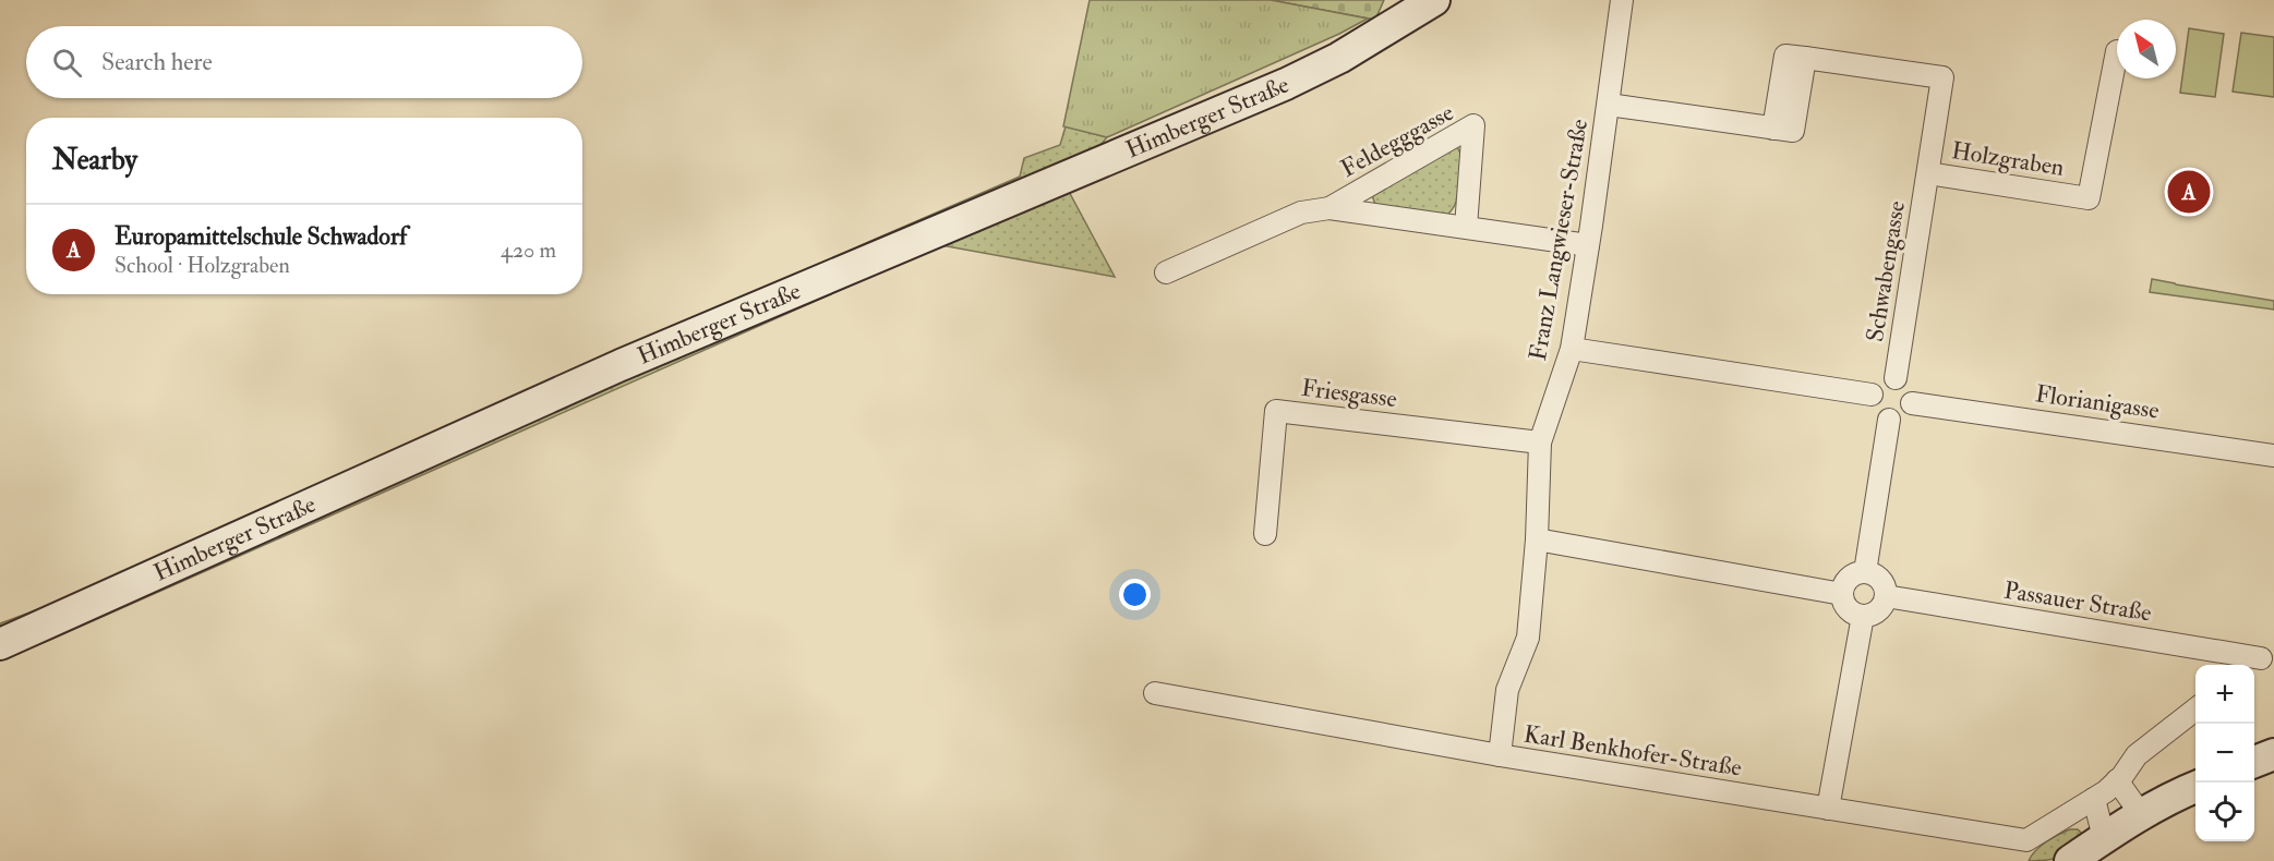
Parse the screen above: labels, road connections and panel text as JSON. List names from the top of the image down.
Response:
{
  "streets": {
    "main road": ["Himberger Straße"],
    "street": [
      "Feldegggasse",
      "Holzgraben",
      "Franz Langwieser-Straße",
      "Schwabengasse",
      "Friesgasse",
      "Florianigasse",
      "Passauer Straße",
      "Karl Benkhofer-Straße"
    ]
  },
  "crossings": [
    ["Feldegggasse", "Franz Langwieser-Straße"],
    ["Holzgraben", "Franz Langwieser-Straße"],
    ["Holzgraben", "Schwabengasse"],
    ["Franz Langwieser-Straße", "Friesgasse"],
    ["Franz Langwieser-Straße", "Karl Benkhofer-Straße"],
    ["Schwabengasse", "Florianigasse"]
  ],
  "north": "top left",
  "page": {
    "search": "Search here",
    "heading": "Nearby",
    "pins": "A",
    "list": [
      {
        "mark": "A",
        "name": "Europamittelschule Schwadorf",
        "note": "School · Holzgraben",
        "value": "420 m"
      }
    ],
    "map_buttons": ["+", "−"]
  }
}
